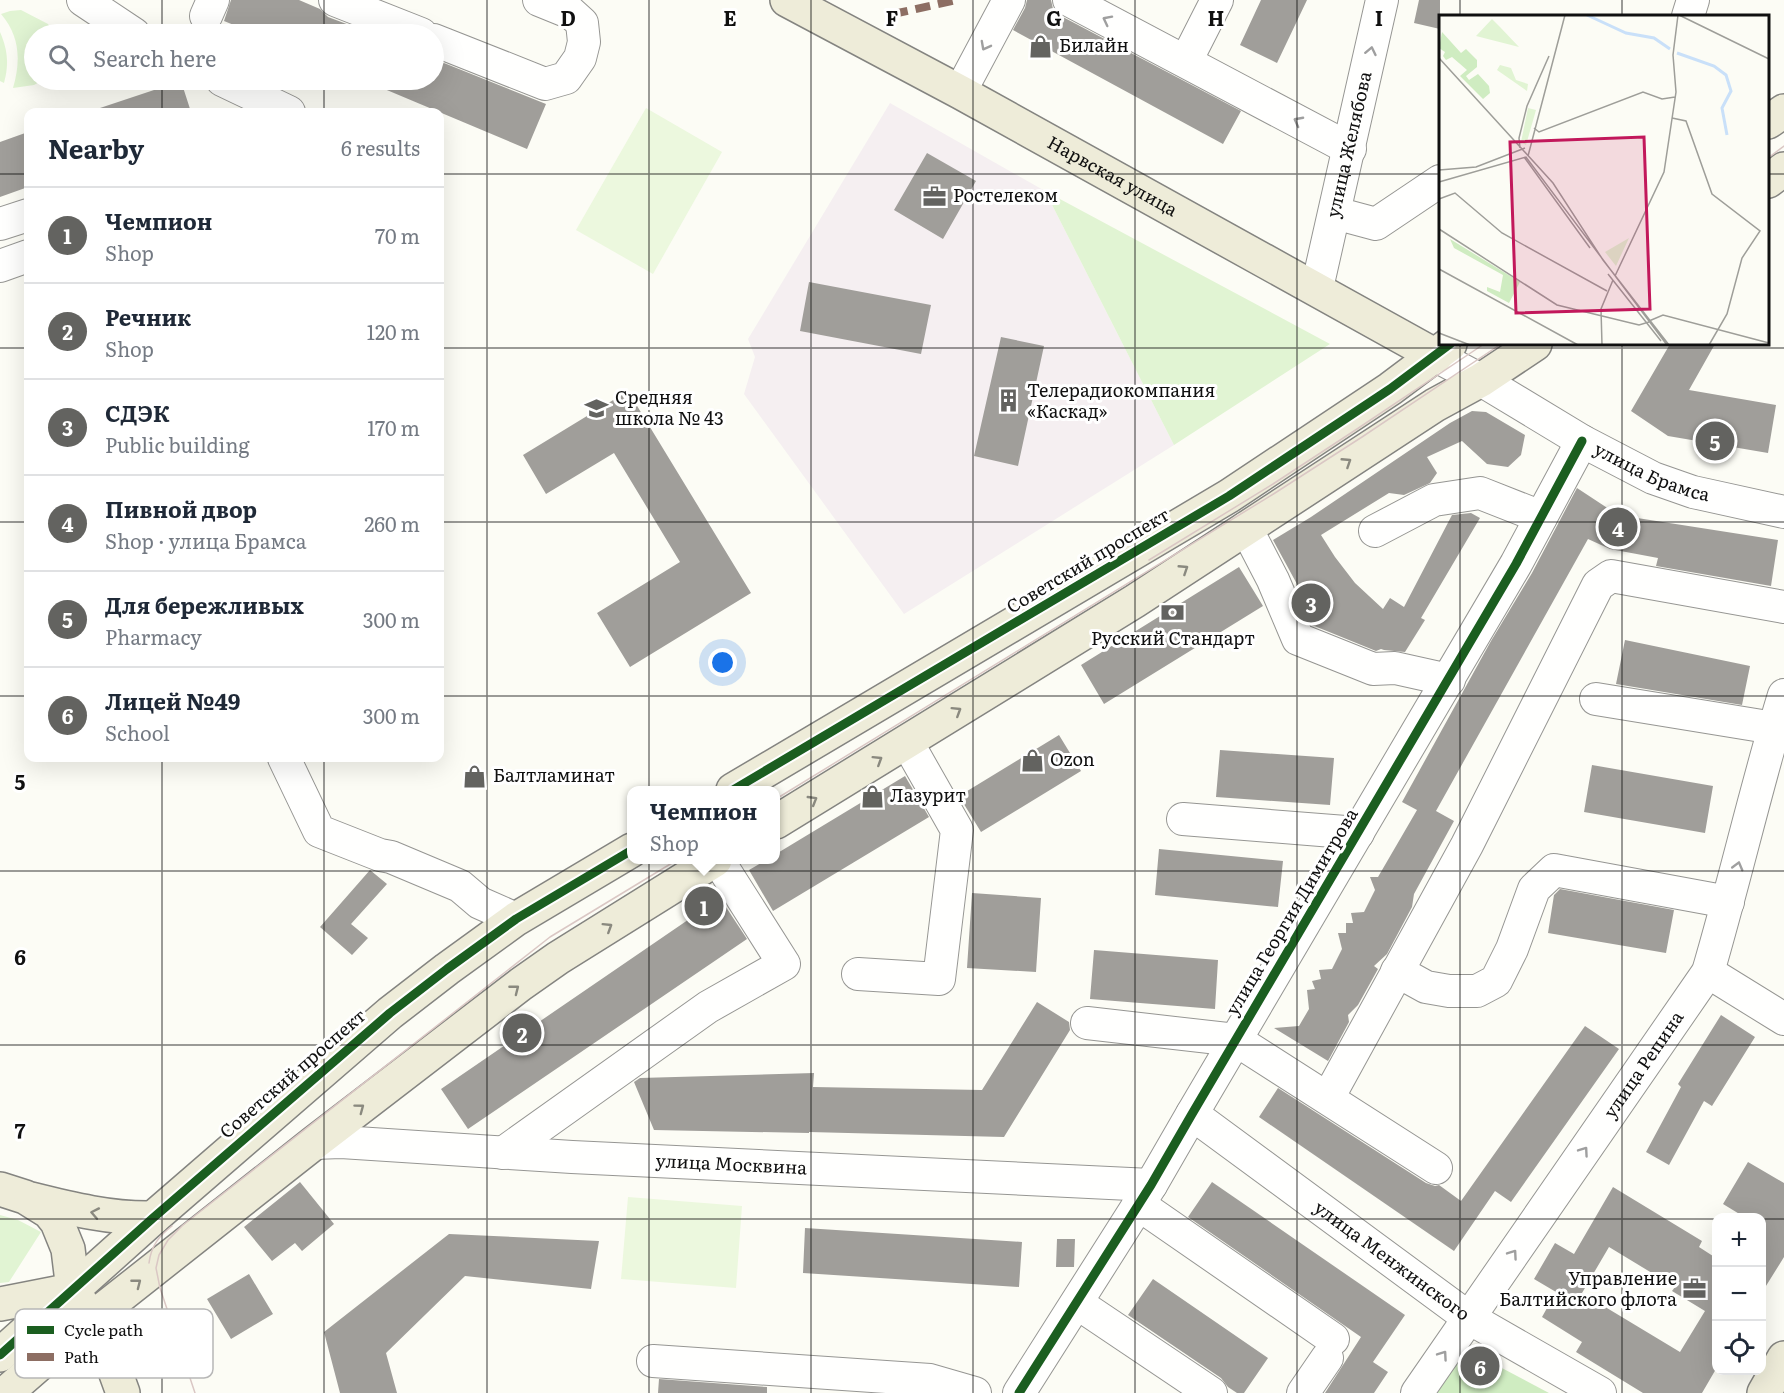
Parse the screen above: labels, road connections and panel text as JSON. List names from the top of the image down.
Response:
{
  "streets": {
    "main road": ["Нарвская улица", "Советский проспект"],
    "street": [
      "улица Желябова",
      "улица Брамса",
      "улица Георгия Димитрова",
      "улица Репина",
      "улица Москвина",
      "улица Менжинского"
    ]
  },
  "crossings": [
    ["улица Желябова", "Нарвская улица"],
    ["Нарвская улица", "улица Брамса"],
    ["Нарвская улица", "Советский проспект"],
    ["улица Брамса", "Советский проспект"],
    ["улица Брамса", "улица Георгия Димитрова"],
    ["улица Георгия Димитрова", "улица Москвина"],
    ["улица Георгия Димитрова", "улица Менжинского"],
    ["улица Репина", "улица Менжинского"]
  ],
  "one_way": ["улица Репина"],
  "places": {
    "shop": [
      "Билайн",
      "Ozon",
      "Балтламинат",
      "Лазурит"
    ],
    "office": ["Ростелеком", "Управление Балтийского флота"],
    "building": ["Телерадиокомпания «Каскад»"],
    "school or university": ["Средняя школа № 43"],
    "bank": ["Русский Стандарт"]
  },
  "legend": ["Cycle path", "Path"],
  "page": {
    "search": "Search here",
    "heading": ["Nearby", "6 results"],
    "list": [
      {
        "mark": "1",
        "name": "Чемпион",
        "note": "Shop",
        "value": "70 m"
      },
      {
        "mark": "2",
        "name": "Речник",
        "note": "Shop",
        "value": "120 m"
      },
      {
        "mark": "3",
        "name": "СДЭК",
        "note": "Public building",
        "value": "170 m"
      },
      {
        "mark": "4",
        "name": "Пивной двор",
        "note": "Shop · улица Брамса",
        "value": "260 m"
      },
      {
        "mark": "5",
        "name": "Для бережливых",
        "note": "Pharmacy",
        "value": "300 m"
      },
      {
        "mark": "6",
        "name": "Лицей №49",
        "note": "School",
        "value": "300 m"
      }
    ],
    "pins": [
      "5",
      "4",
      "3",
      "1",
      "2",
      "6"
    ],
    "popup": ["Чемпион", "Shop"],
    "map_buttons": ["+", "−"]
  },
  "grid": {
    "columns": [
      "D",
      "E",
      "F",
      "G",
      "H",
      "I"
    ],
    "rows": ["5", "6", "7"]
  }
}
